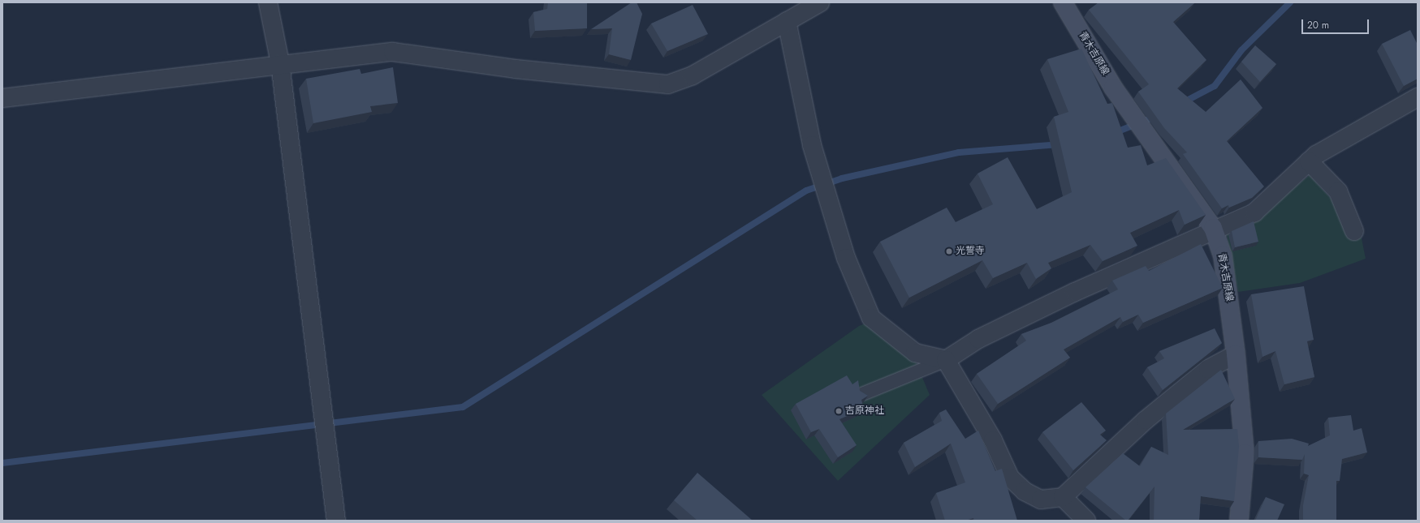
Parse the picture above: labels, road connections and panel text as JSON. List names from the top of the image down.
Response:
{
  "streets": {
    "main road": ["青木吉原線"]
  },
  "places": ["光誓寺", "吉原神社"],
  "scale_bar": "20 m"
}
